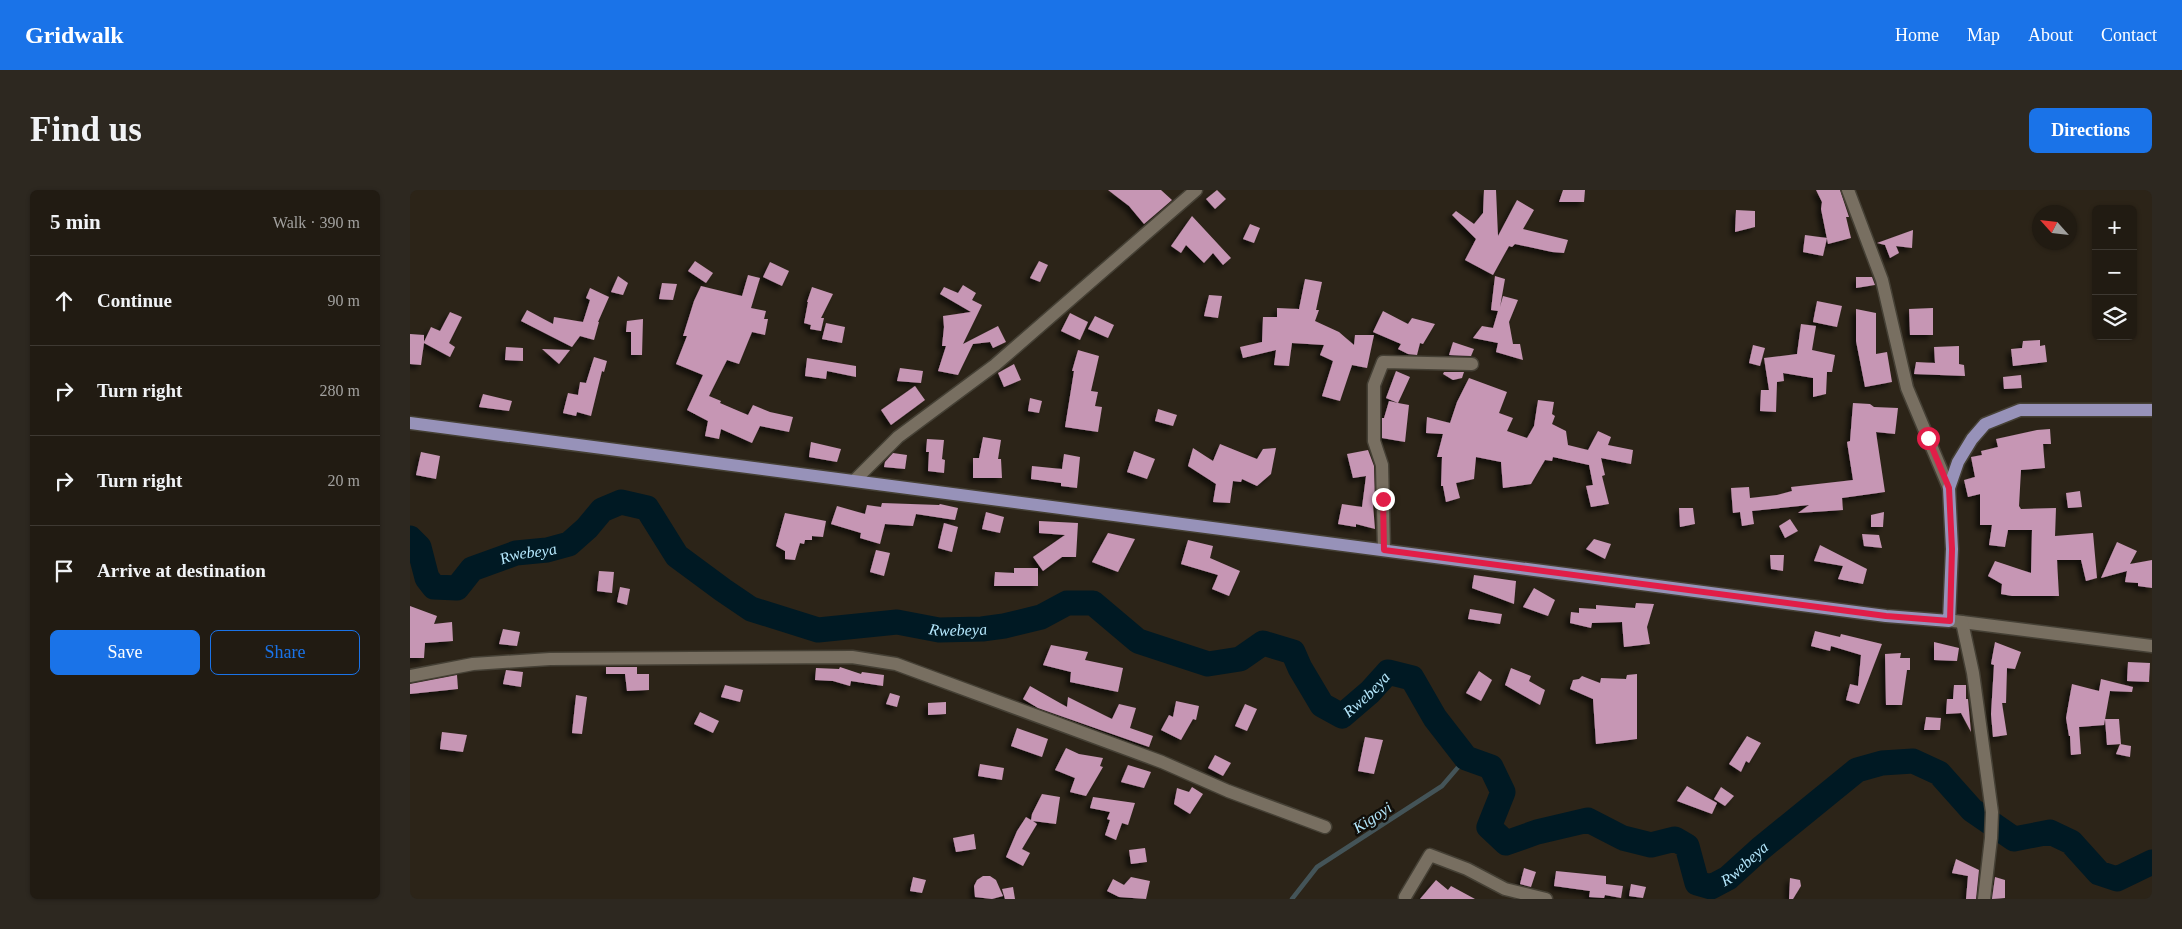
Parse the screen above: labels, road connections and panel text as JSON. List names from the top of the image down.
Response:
{
  "water": ["Rwebeya", "Kigoyi"],
  "north": "top left",
  "page": {
    "header": "Gridwalk",
    "nav": [
      "Home",
      "Map",
      "About",
      "Contact"
    ],
    "buttons": [
      "Directions",
      ["Save", "Share"]
    ],
    "title": "Find us",
    "heading": ["5 min", "Walk · 390 m"],
    "map_buttons": ["+", "−"],
    "list": [
      ["Continue", "90 m"],
      ["Turn right", "280 m"],
      ["Turn right", "20 m"],
      "Arrive at destination"
    ]
  }
}
